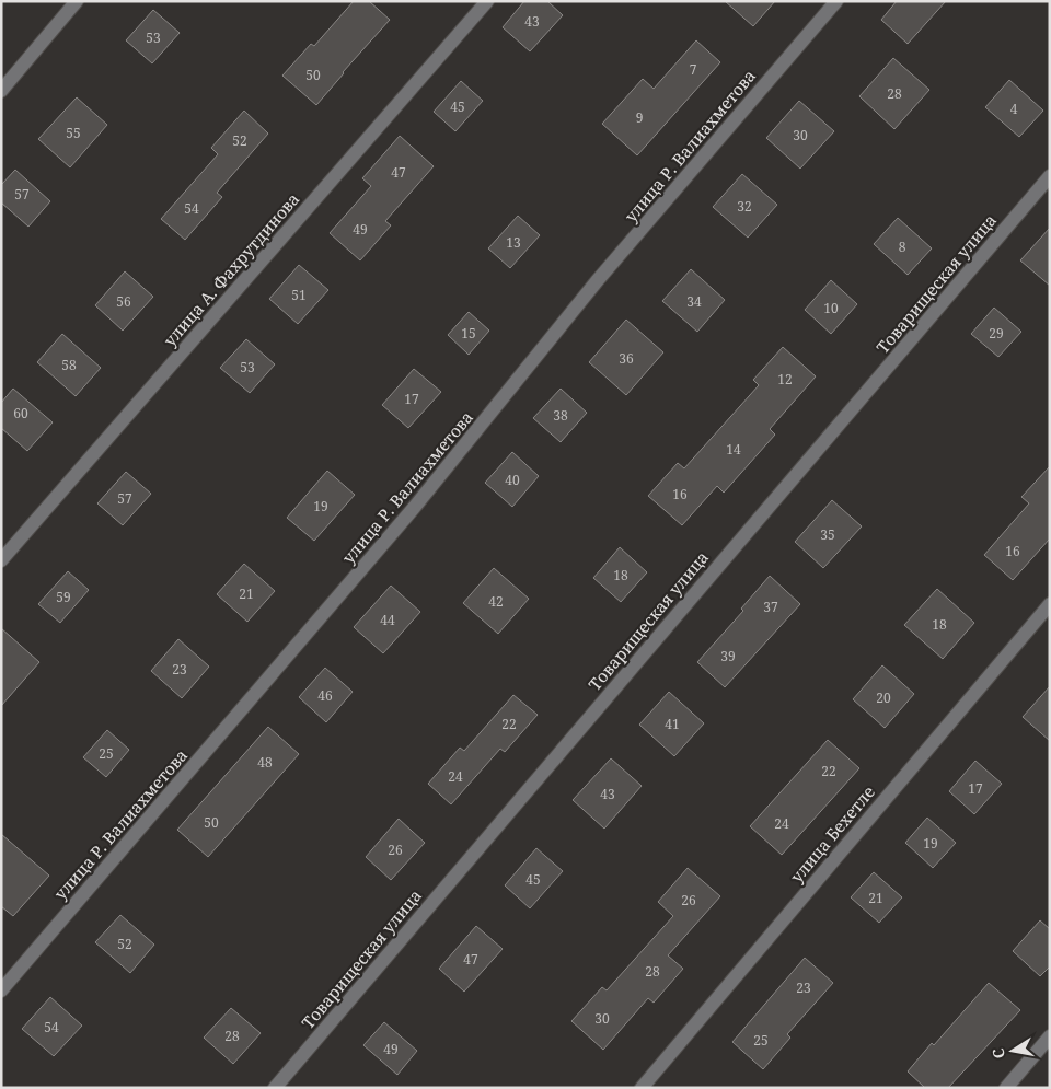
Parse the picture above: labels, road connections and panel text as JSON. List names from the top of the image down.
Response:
{
  "streets": {
    "street": [
      "улица Р. Валиахметова",
      "улица А. Фахрутдинова",
      "Товарищеская улица",
      "улица Бехетле"
    ]
  },
  "house_numbers": [
    "43",
    "53",
    "7",
    "50",
    "28",
    "45",
    "4",
    "9",
    "55",
    "30",
    "52",
    "47",
    "57",
    "32",
    "54",
    "49",
    "13",
    "8",
    "51",
    "56",
    "34",
    "10",
    "15",
    "29",
    "36",
    "58",
    "53",
    "12",
    "17",
    "60",
    "38",
    "14",
    "40",
    "16",
    "57",
    "19",
    "35",
    "16",
    "18",
    "21",
    "59",
    "42",
    "37",
    "44",
    "18",
    "39",
    "23",
    "46",
    "20",
    "22",
    "41",
    "25",
    "48",
    "22",
    "24",
    "17",
    "43",
    "50",
    "24",
    "19",
    "26",
    "45",
    "21",
    "26",
    "52",
    "47",
    "28",
    "23",
    "30",
    "54",
    "28",
    "25",
    "49"
  ],
  "north": "left"
}
